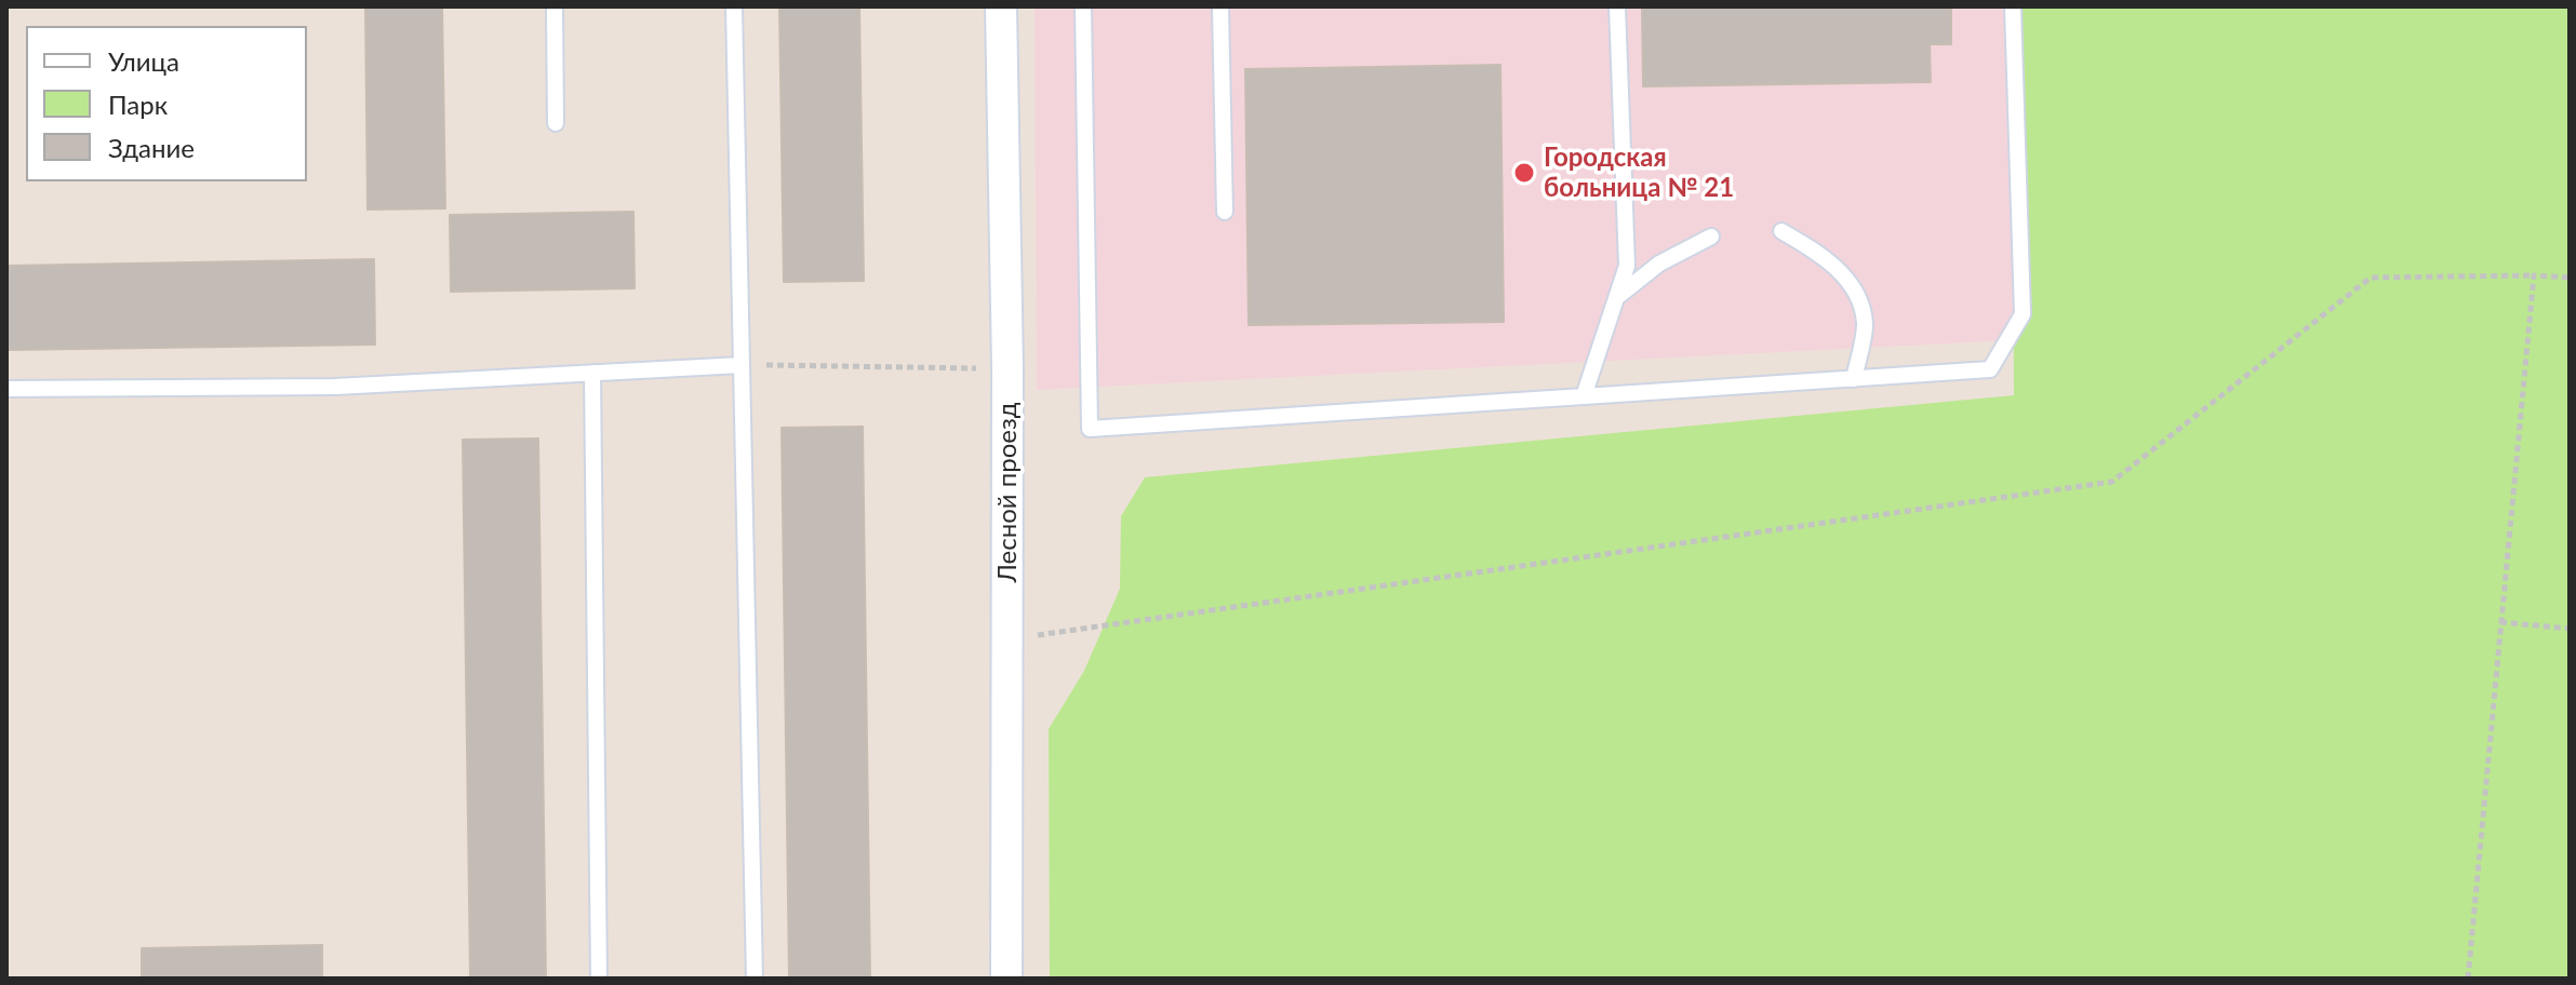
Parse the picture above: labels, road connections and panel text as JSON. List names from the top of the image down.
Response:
{
  "streets": {
    "street": ["Лесной проезд"]
  },
  "places": ["Городская больница № 21"],
  "legend": ["Улица", "Парк", "Здание"]
}
